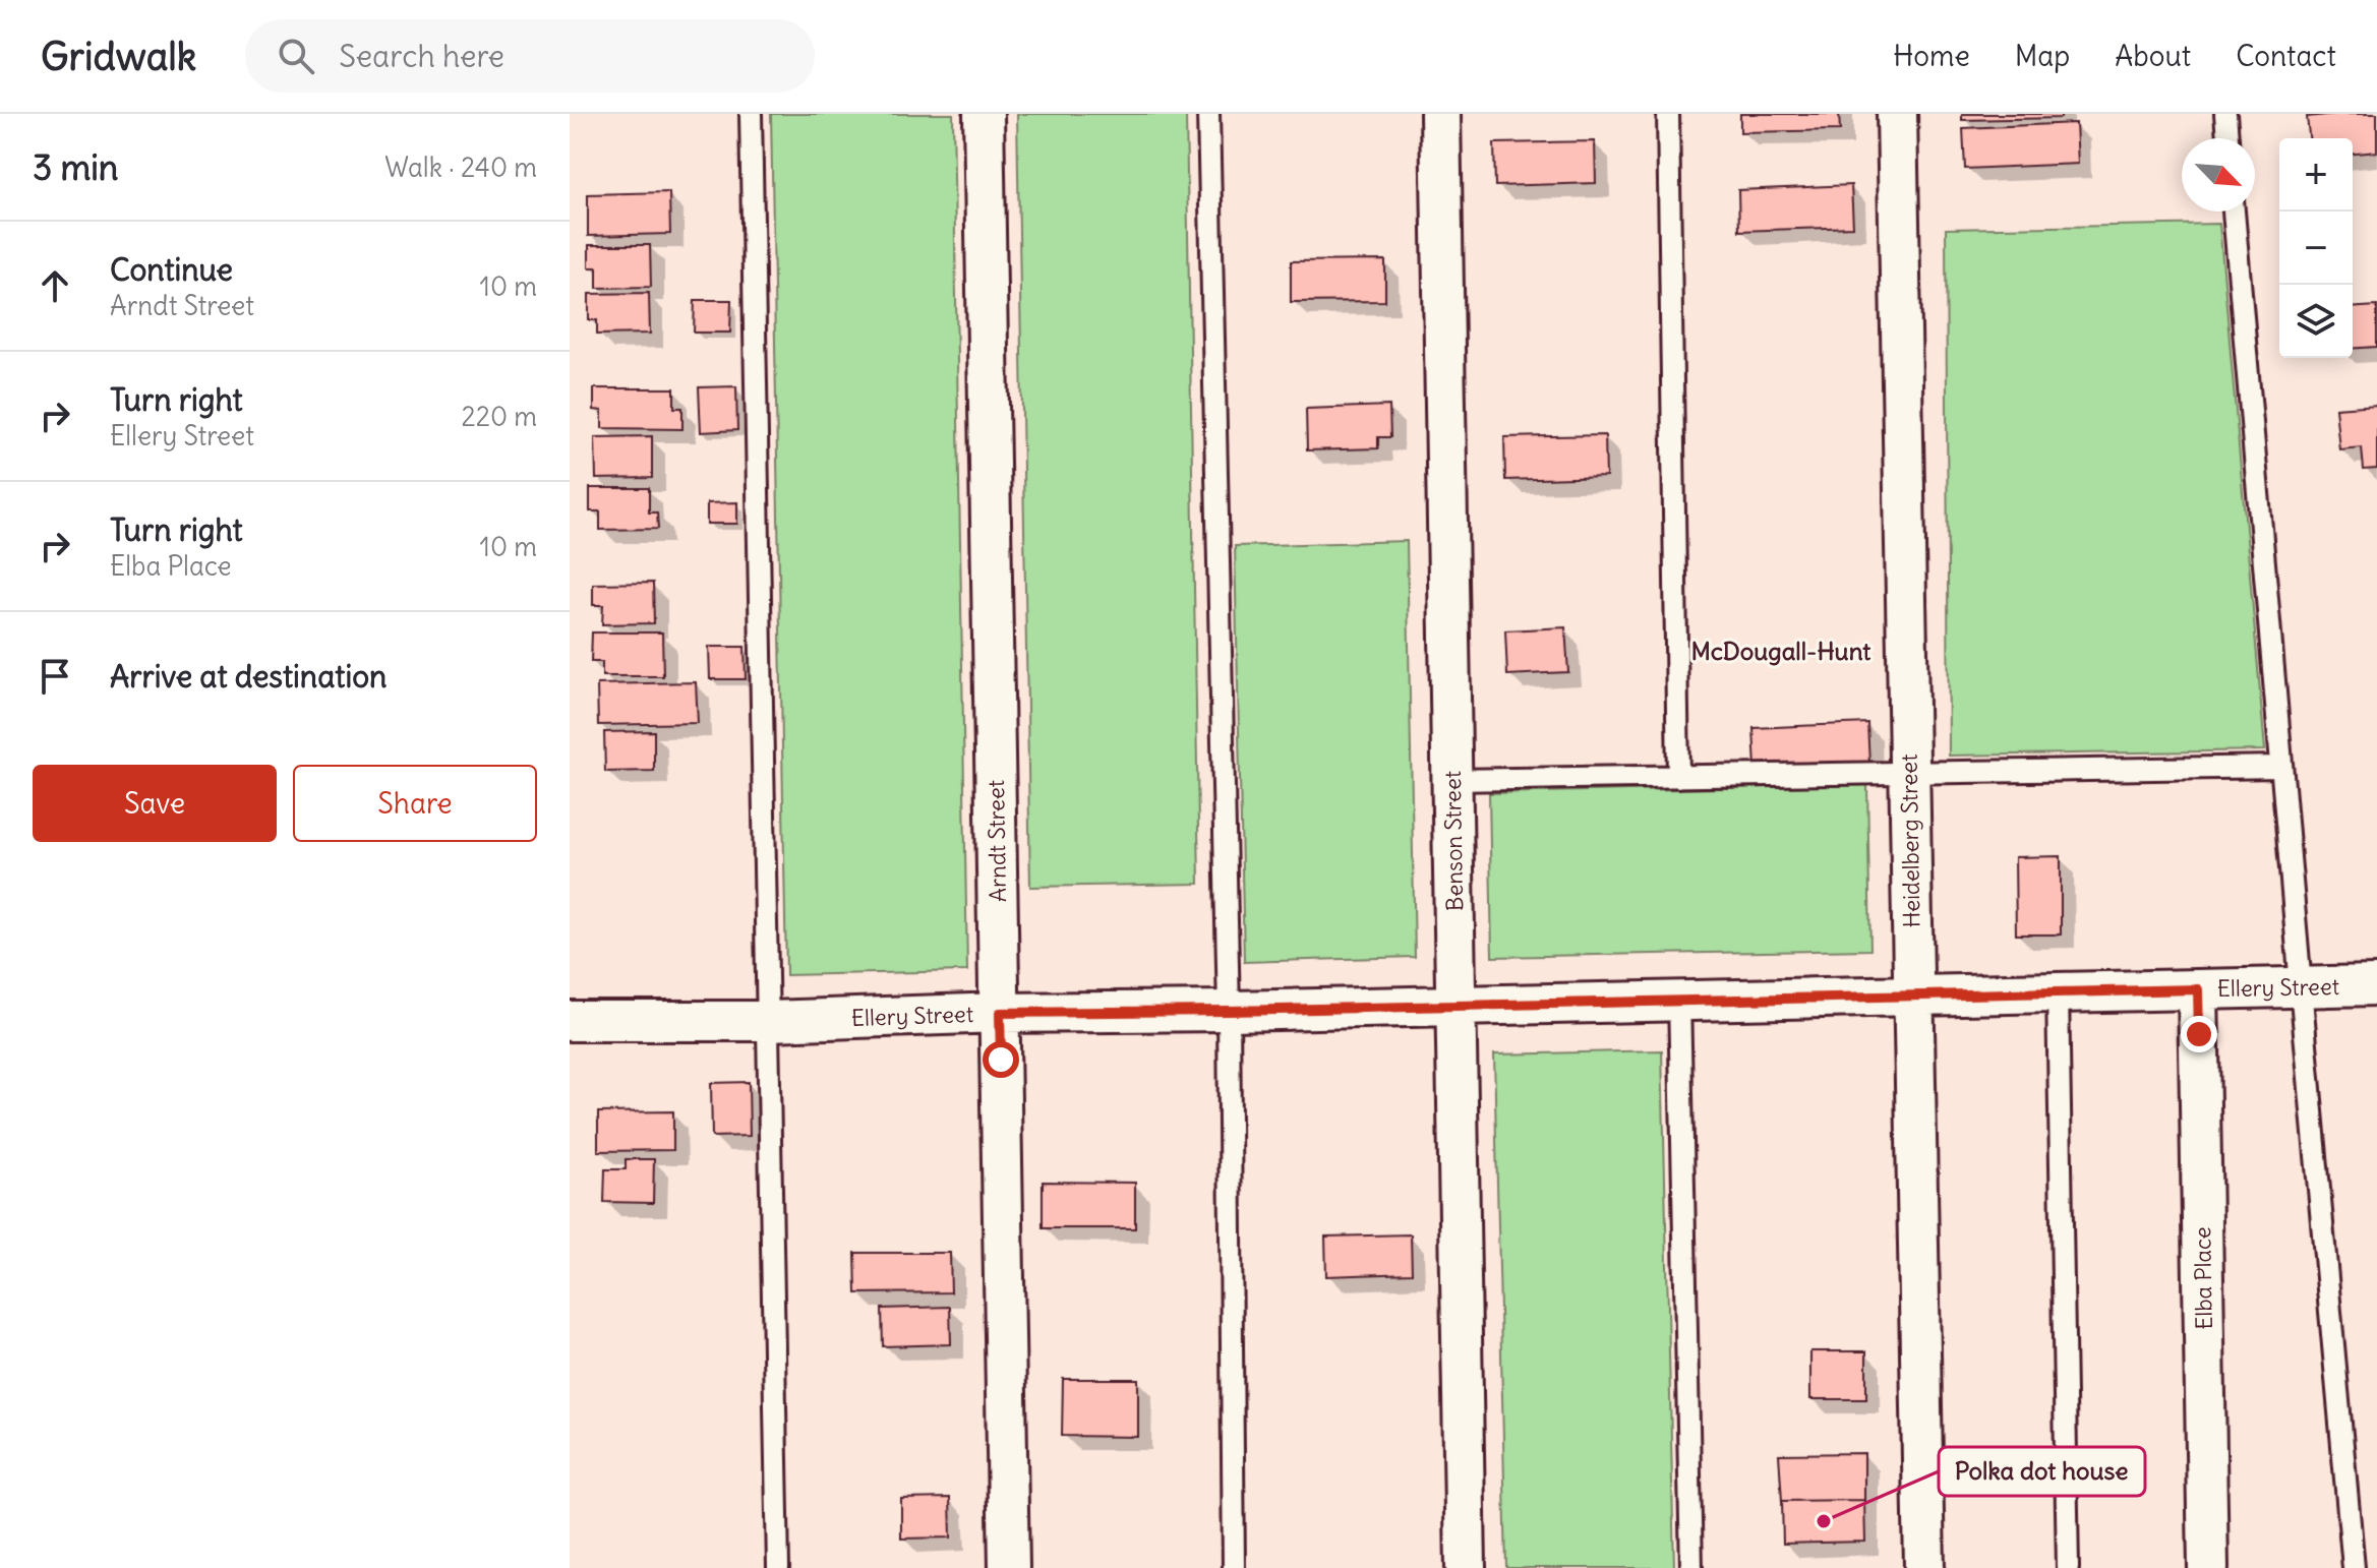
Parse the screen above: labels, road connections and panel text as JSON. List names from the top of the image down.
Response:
{
  "streets": {
    "street": [
      "Arndt Street",
      "Benson Street",
      "Heidelberg Street",
      "Ellery Street",
      "Elba Place"
    ]
  },
  "crossings": [
    ["Arndt Street", "Ellery Street"],
    ["Benson Street", "Ellery Street"],
    ["Heidelberg Street", "Ellery Street"],
    ["Ellery Street", "Elba Place"]
  ],
  "districts": ["McDougall-Hunt"],
  "places": ["Polka dot house"],
  "north": "bottom right",
  "page": {
    "header": "Gridwalk",
    "search": "Search here",
    "nav": [
      "Home",
      "Map",
      "About",
      "Contact"
    ],
    "heading": ["3 min", "Walk · 240 m"],
    "map_buttons": ["+", "−"],
    "list": [
      ["Continue", "Arndt Street", "10 m"],
      ["Turn right", "Ellery Street", "220 m"],
      ["Turn right", "Elba Place", "10 m"],
      "Arrive at destination"
    ],
    "buttons": ["Save", "Share"]
  }
}
